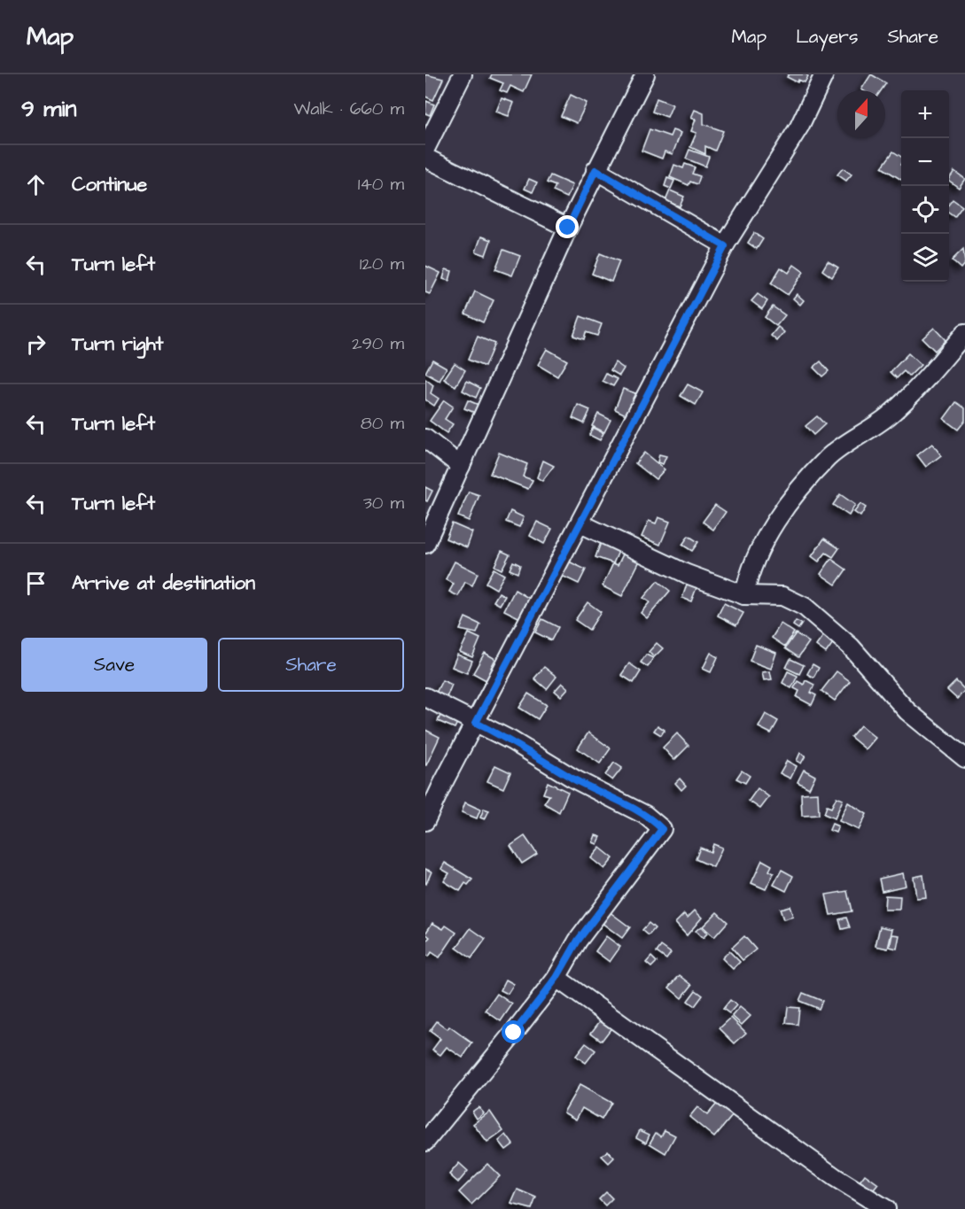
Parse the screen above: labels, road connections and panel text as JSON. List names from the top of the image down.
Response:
{
  "north": "top",
  "page": {
    "header": "Map",
    "nav": ["Map", "Layers", "Share"],
    "heading": ["9 min", "Walk · 660 m"],
    "map_buttons": ["+", "−"],
    "list": [
      ["Continue", "140 m"],
      ["Turn left", "120 m"],
      ["Turn right", "290 m"],
      ["Turn left", "80 m"],
      ["Turn left", "30 m"],
      "Arrive at destination"
    ],
    "buttons": ["Save", "Share"]
  }
}
